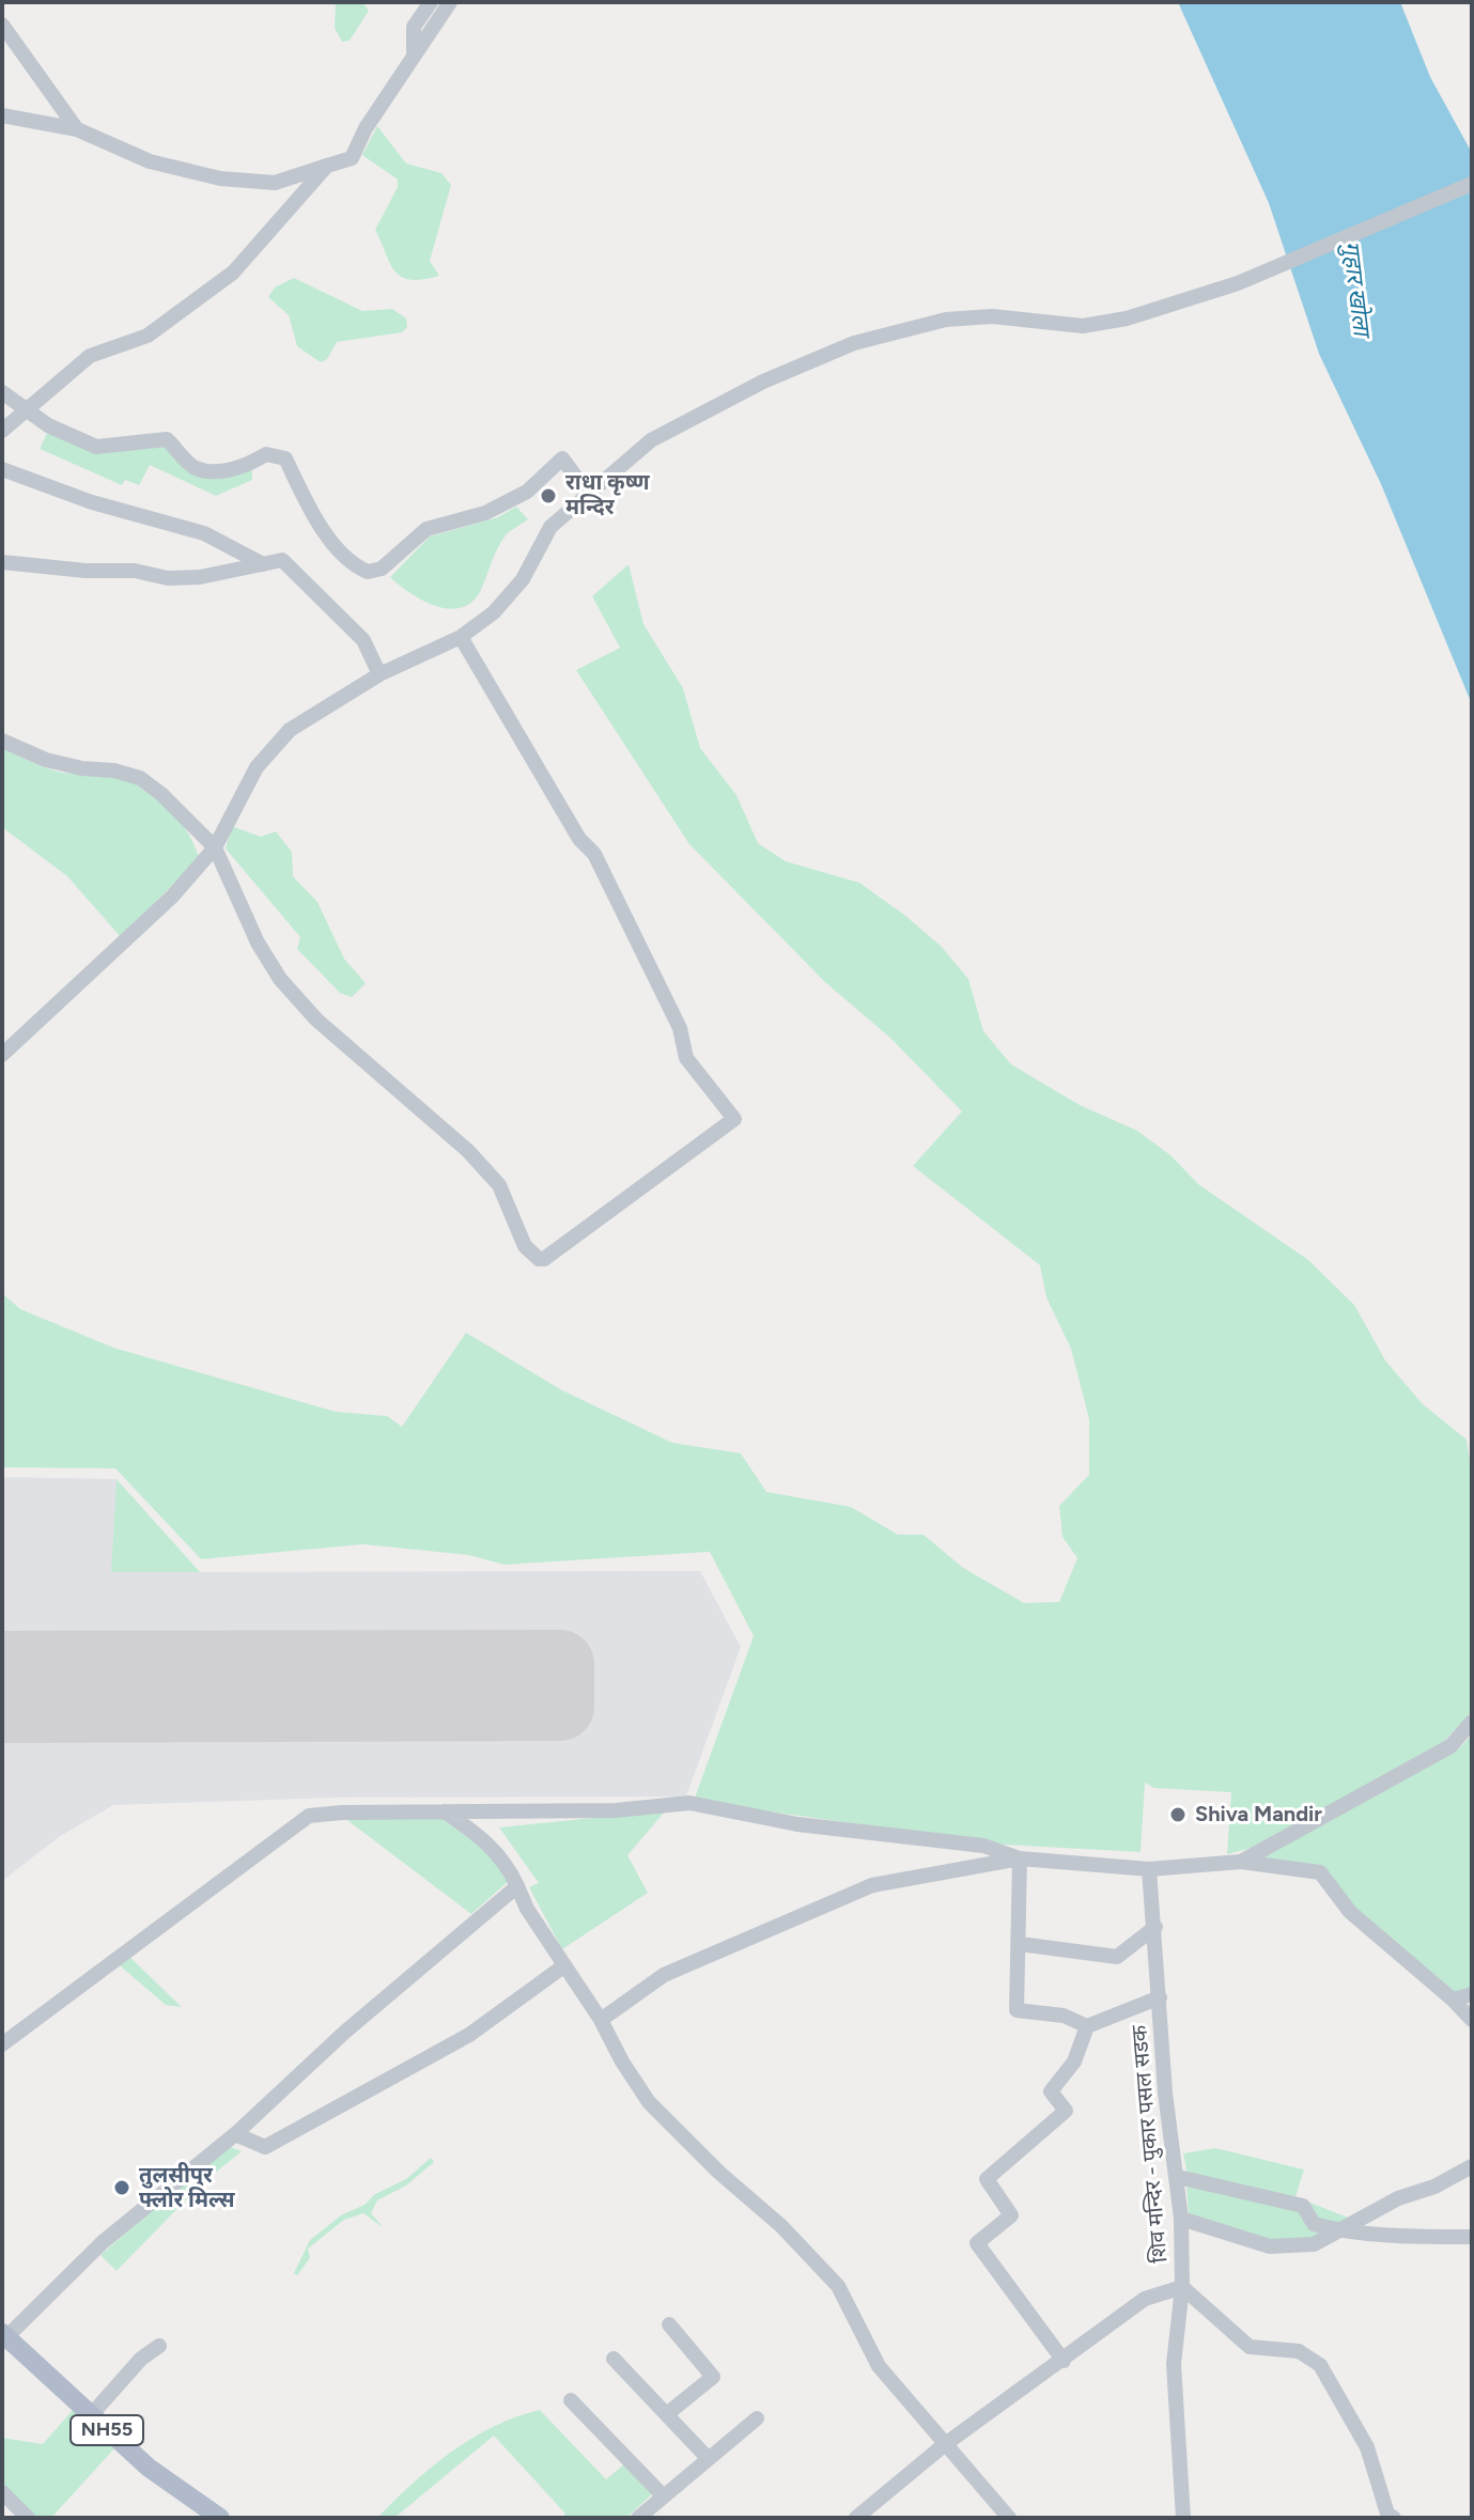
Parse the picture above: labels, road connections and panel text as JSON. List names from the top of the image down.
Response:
{
  "streets": {
    "main road": ["NH55"],
    "street": ["शिव मन्दिर - पुकार पसल सडक"]
  },
  "water": ["गुहार खोला"],
  "places": ["राधा कृष्ण मन्दिर", "Shiva Mandir", "तुलसीपुर फ्लोर मिल्स"]
}
